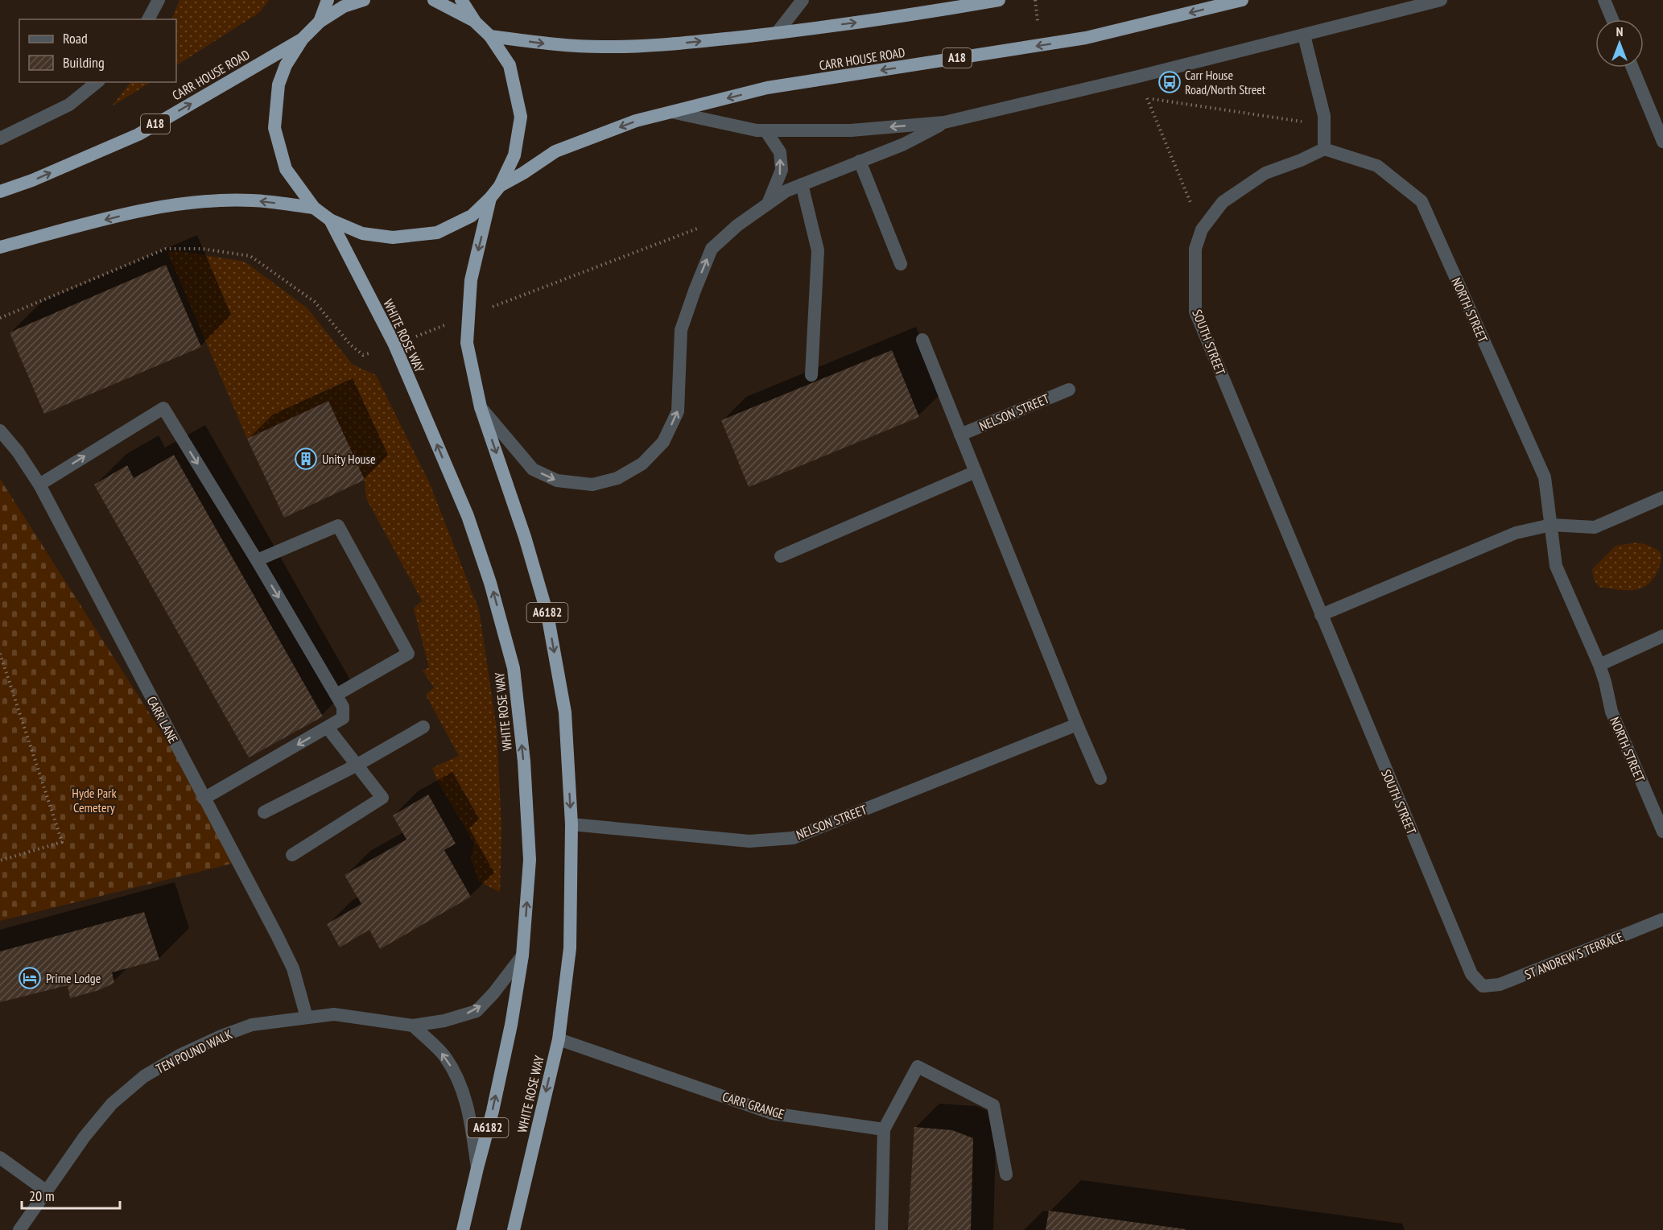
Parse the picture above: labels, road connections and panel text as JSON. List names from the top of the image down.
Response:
{
  "streets": {
    "highway": [
      "A18",
      "CARR HOUSE ROAD",
      "WHITE ROSE WAY",
      "A6182"
    ],
    "street": [
      "NORTH STREET",
      "SOUTH STREET",
      "NELSON STREET",
      "CARR LANE",
      "ST ANDREW'S TERRACE",
      "TEN POUND WALK",
      "CARR GRANGE"
    ]
  },
  "crossings": [
    ["NORTH STREET", "SOUTH STREET"],
    ["WHITE ROSE WAY", "NELSON STREET"],
    ["WHITE ROSE WAY", "TEN POUND WALK"],
    ["WHITE ROSE WAY", "CARR GRANGE"],
    ["SOUTH STREET", "ST ANDREW'S TERRACE"],
    ["CARR LANE", "TEN POUND WALK"]
  ],
  "parks": ["Hyde Park Cemetery"],
  "places": {
    "bus stop": ["Carr House Road/North Street"],
    "building": ["Unity House"],
    "hotel": ["Prime Lodge"]
  },
  "legend": ["Road", "Building"],
  "scale_bar": "20 m",
  "north": "top"
}
